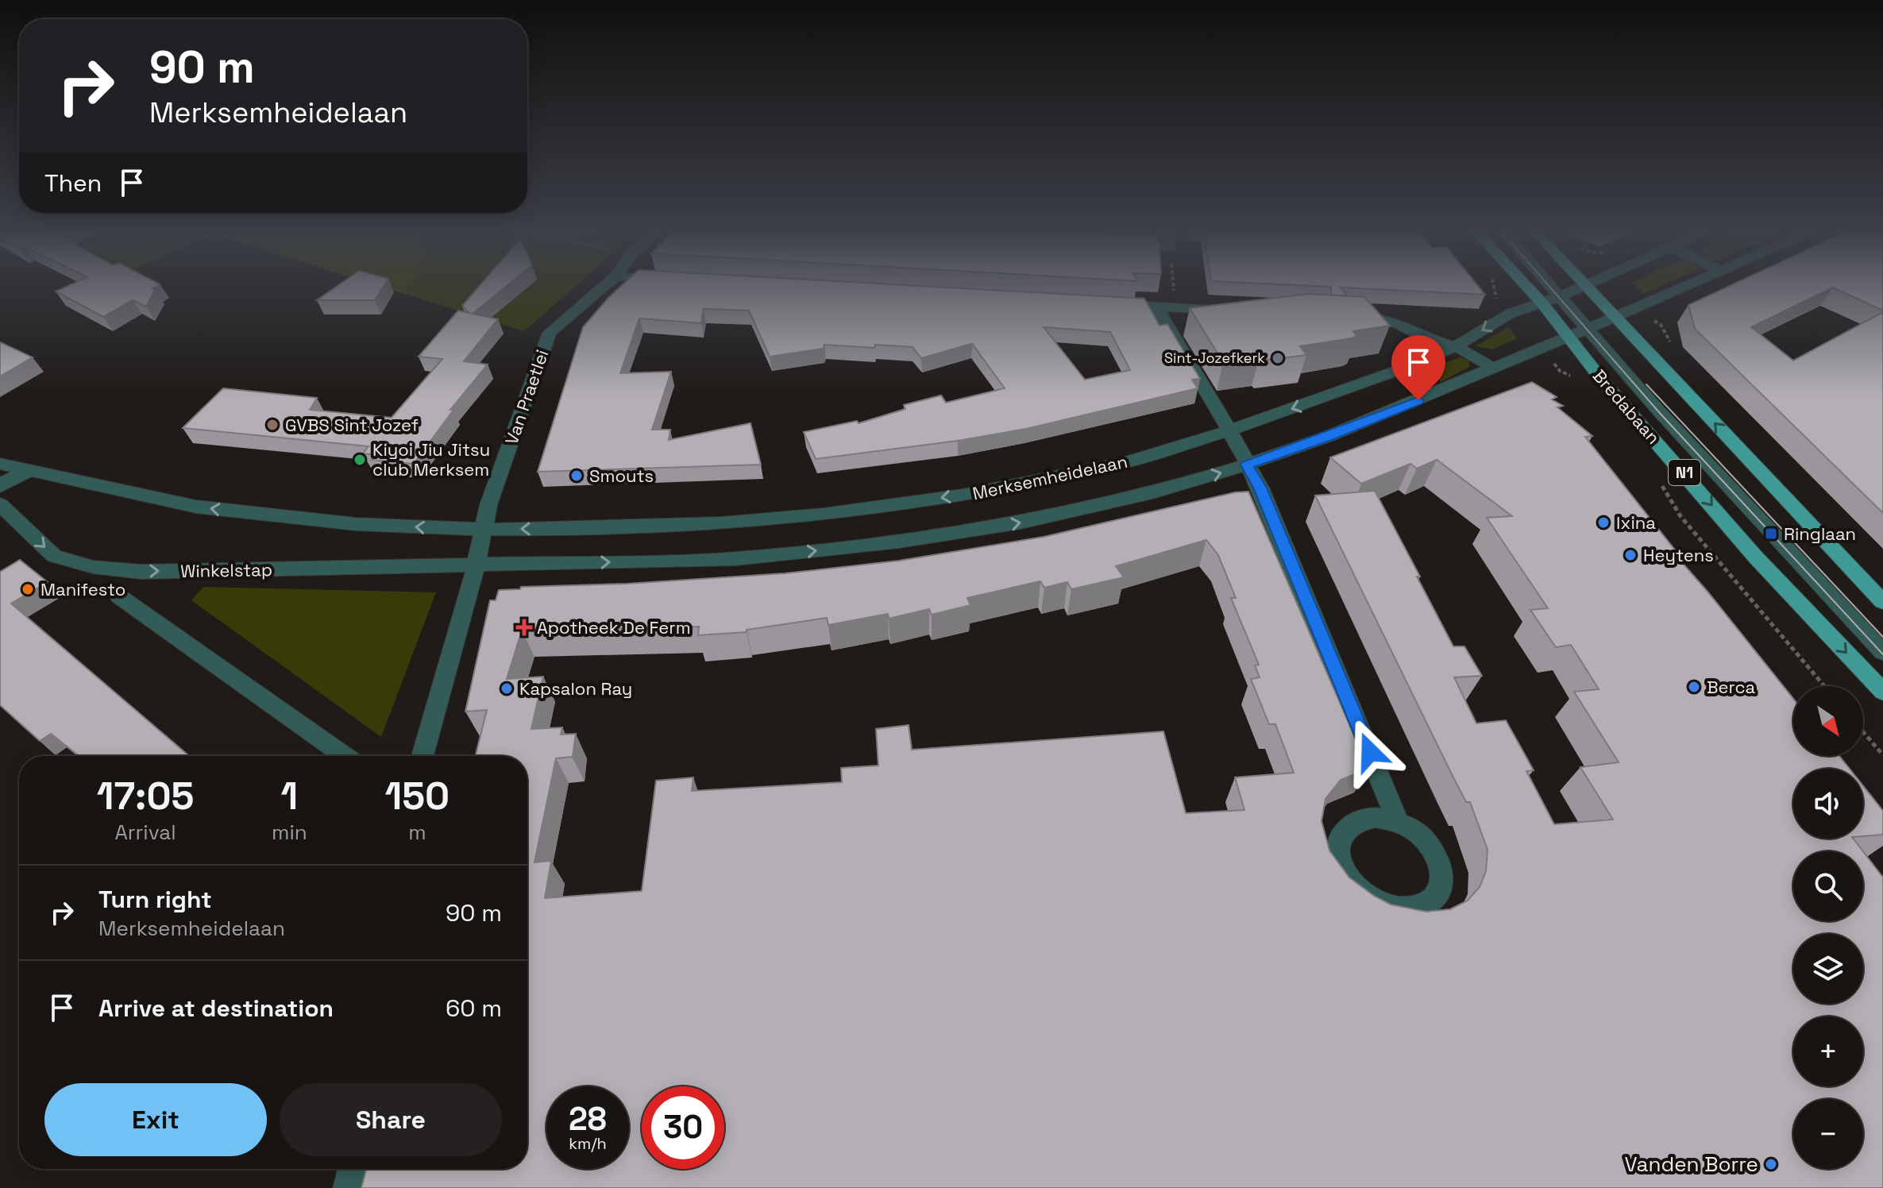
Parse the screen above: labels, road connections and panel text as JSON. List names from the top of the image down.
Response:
{
  "streets": {
    "main road": ["Bredabaan", "N1"],
    "street": ["Van Praetlei", "Merksemheidelaan", "Winkelstap"]
  },
  "crossings": [
    ["Van Praetlei", "Merksemheidelaan"],
    ["Van Praetlei", "Winkelstap"],
    ["Bredabaan", "Merksemheidelaan"],
    ["Merksemheidelaan", "Winkelstap"]
  ],
  "places": {
    "other": [
      "Sint-Jozefkerk",
      "GVBS Sint Jozef",
      "Kiyoi Jiu Jitsu club Merksem",
      "Smouts",
      "Ixina",
      "Heytens",
      "Manifesto",
      "Berca",
      "Kapsalon Ray",
      "Vanden Borre"
    ],
    "transit": ["Ringlaan"],
    "health": ["Apotheek De Ferm"]
  },
  "north": "bottom right",
  "page": {
    "turn": ["90 m", "Merksemheidelaan"],
    "then": "Then",
    "map_buttons": ["+", "−"],
    "eta": [
      "17:05",
      "Arrival",
      "1",
      "min",
      "150",
      "m"
    ],
    "list": [
      {
        "name": "Turn right",
        "note": "Merksemheidelaan",
        "value": "90 m"
      },
      {
        "name": "Arrive at destination",
        "value": "60 m"
      }
    ],
    "buttons": ["Exit", "Share"],
    "speed": "28 km/h",
    "limit": "30"
  }
}
